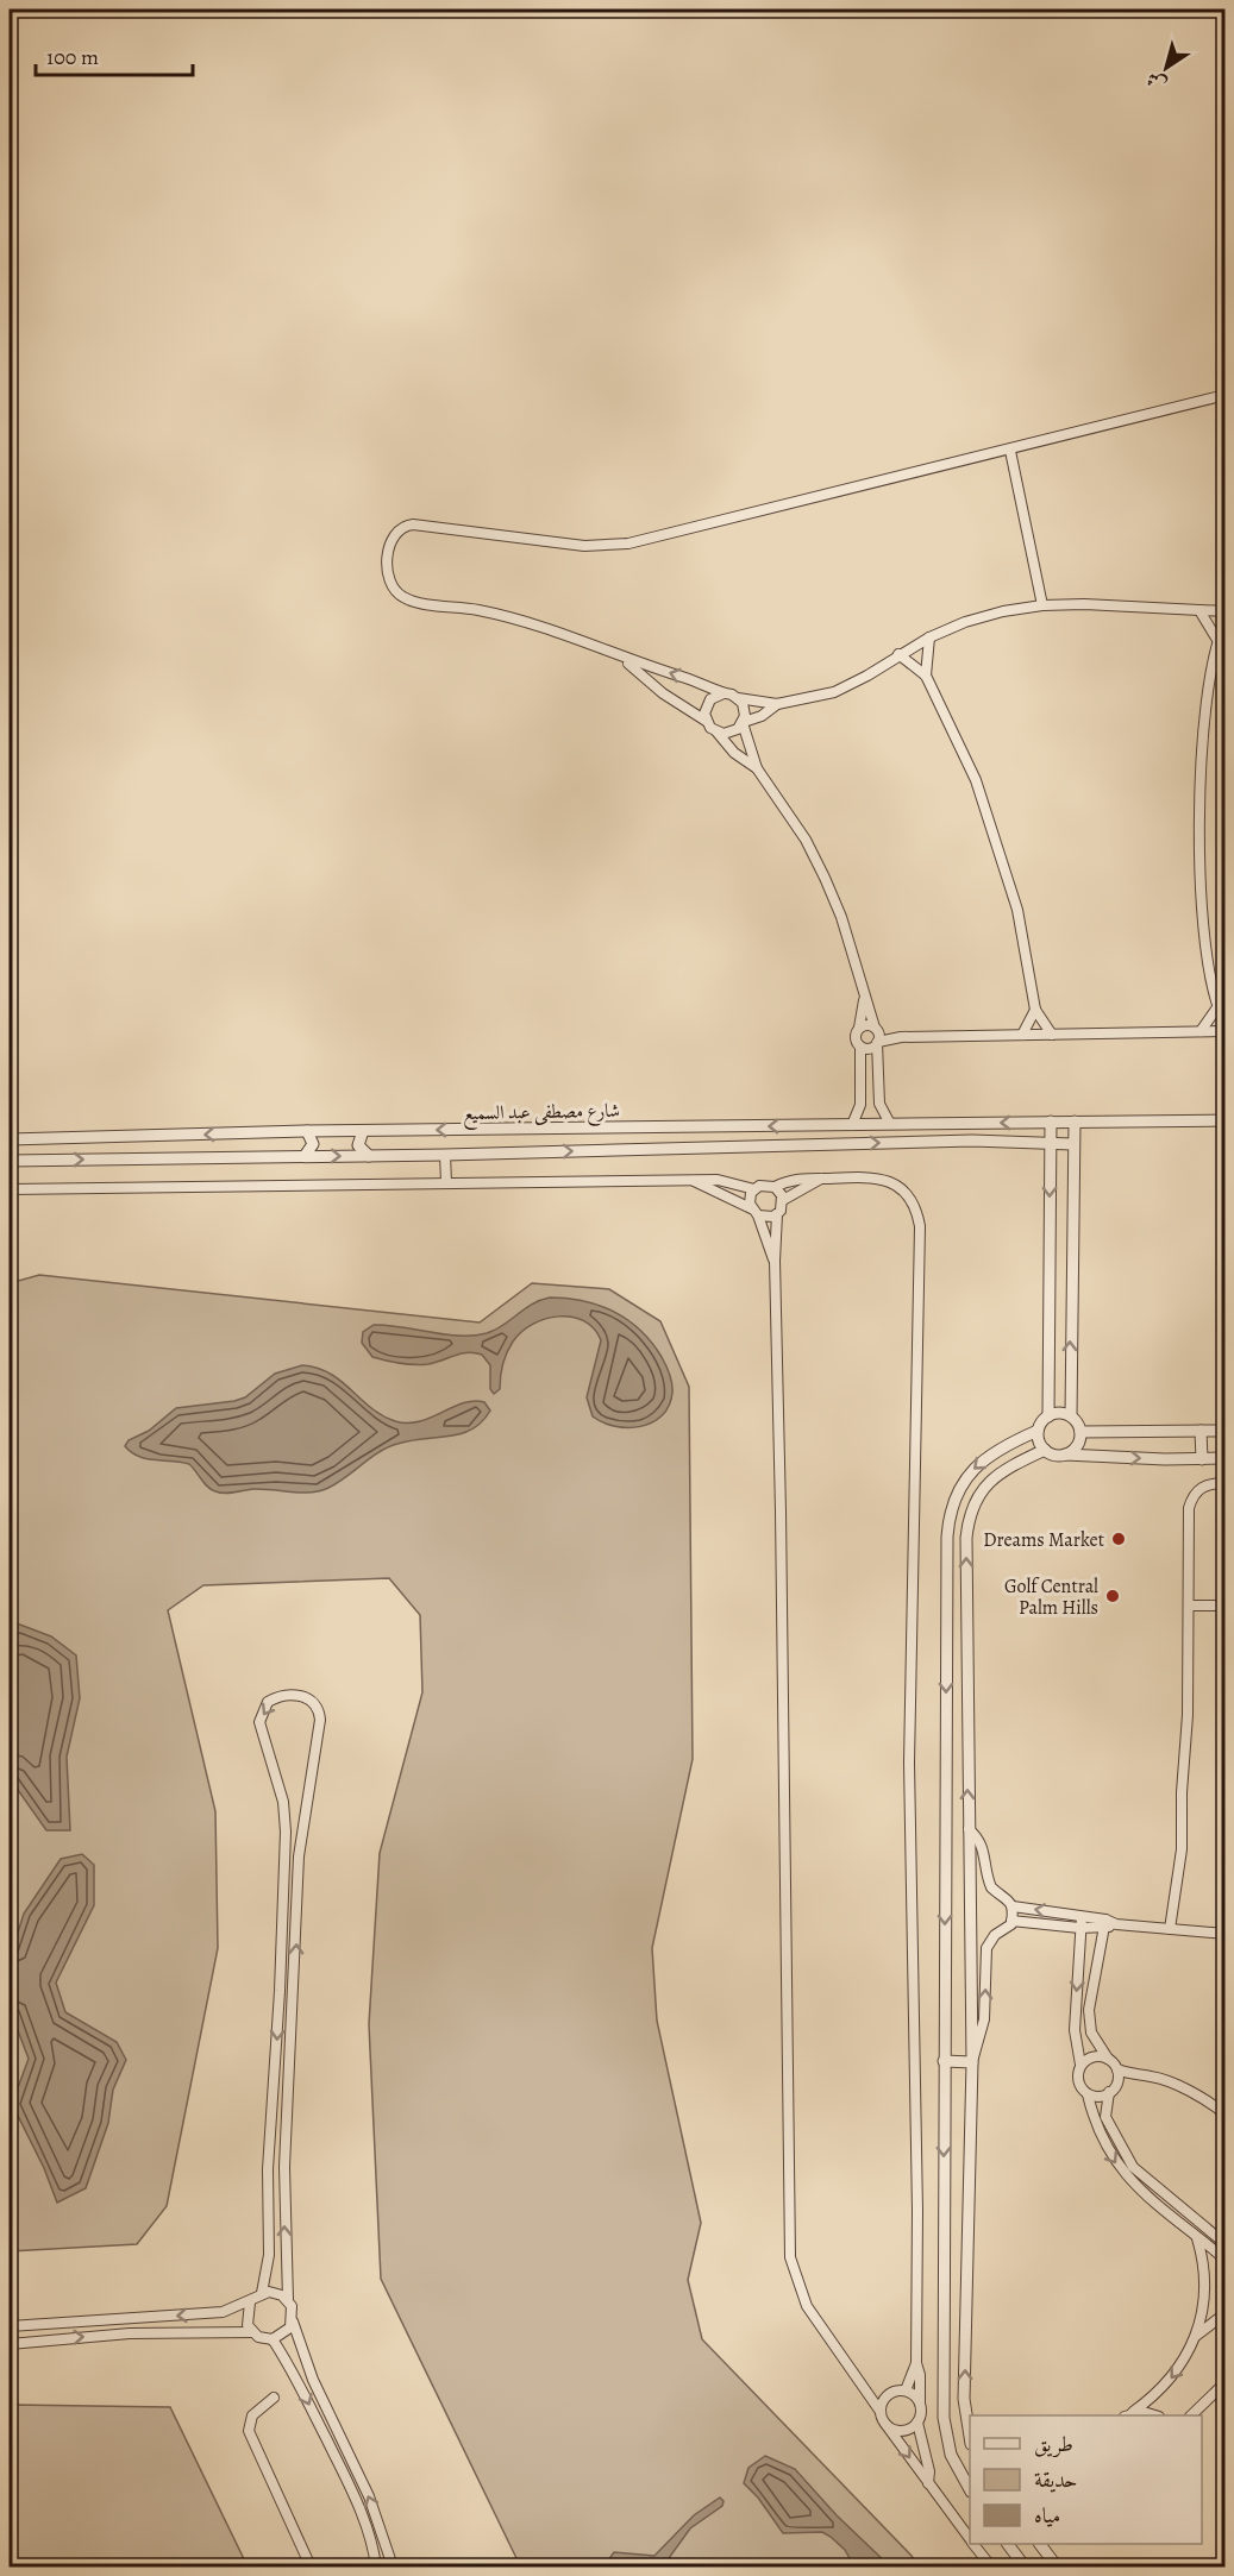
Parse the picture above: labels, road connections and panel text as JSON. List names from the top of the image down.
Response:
{
  "streets": {
    "street": ["شارع مصطفى عبد السميع"]
  },
  "places": ["Dreams Market", "Golf Central Palm Hills"],
  "legend": ["طريق", "حديقة", "مياه"],
  "scale_bar": "100 m",
  "north": "bottom left"
}
